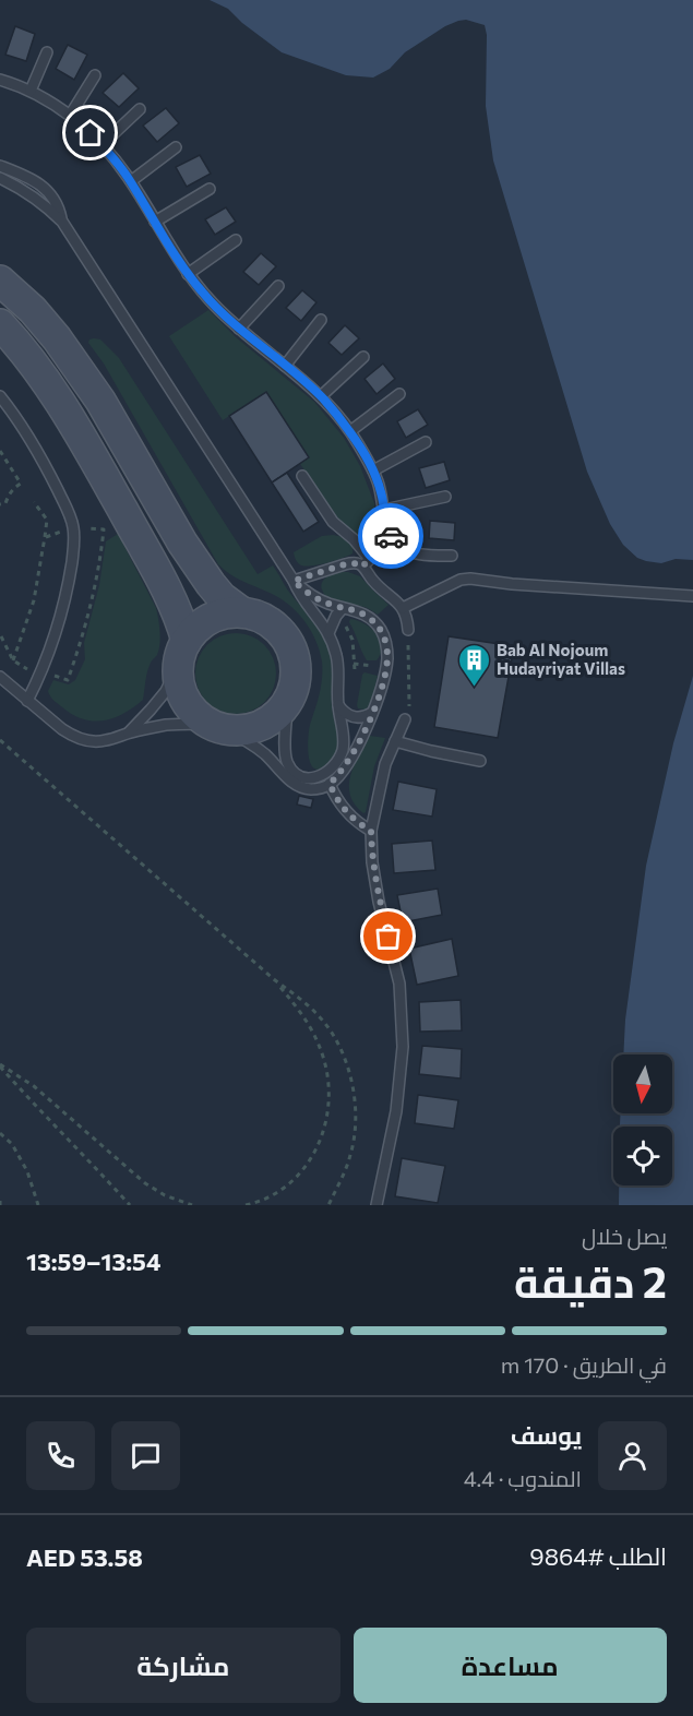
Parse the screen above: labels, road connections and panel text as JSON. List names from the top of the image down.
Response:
{
  "places": {
    "building": ["Bab Al Nojoum Hudayriyat Villas"]
  },
  "north": "bottom",
  "page": {
    "heading": ["2 دقيقة", "يصل خلال", "13:54–13:59"],
    "panel": [
      "يوسف",
      "المندوب · 4.4",
      "الطلب #9864",
      "AED 53.58"
    ],
    "bar": "في الطريق · 170 m",
    "buttons": ["مساعدة", "مشاركة"]
  }
}
